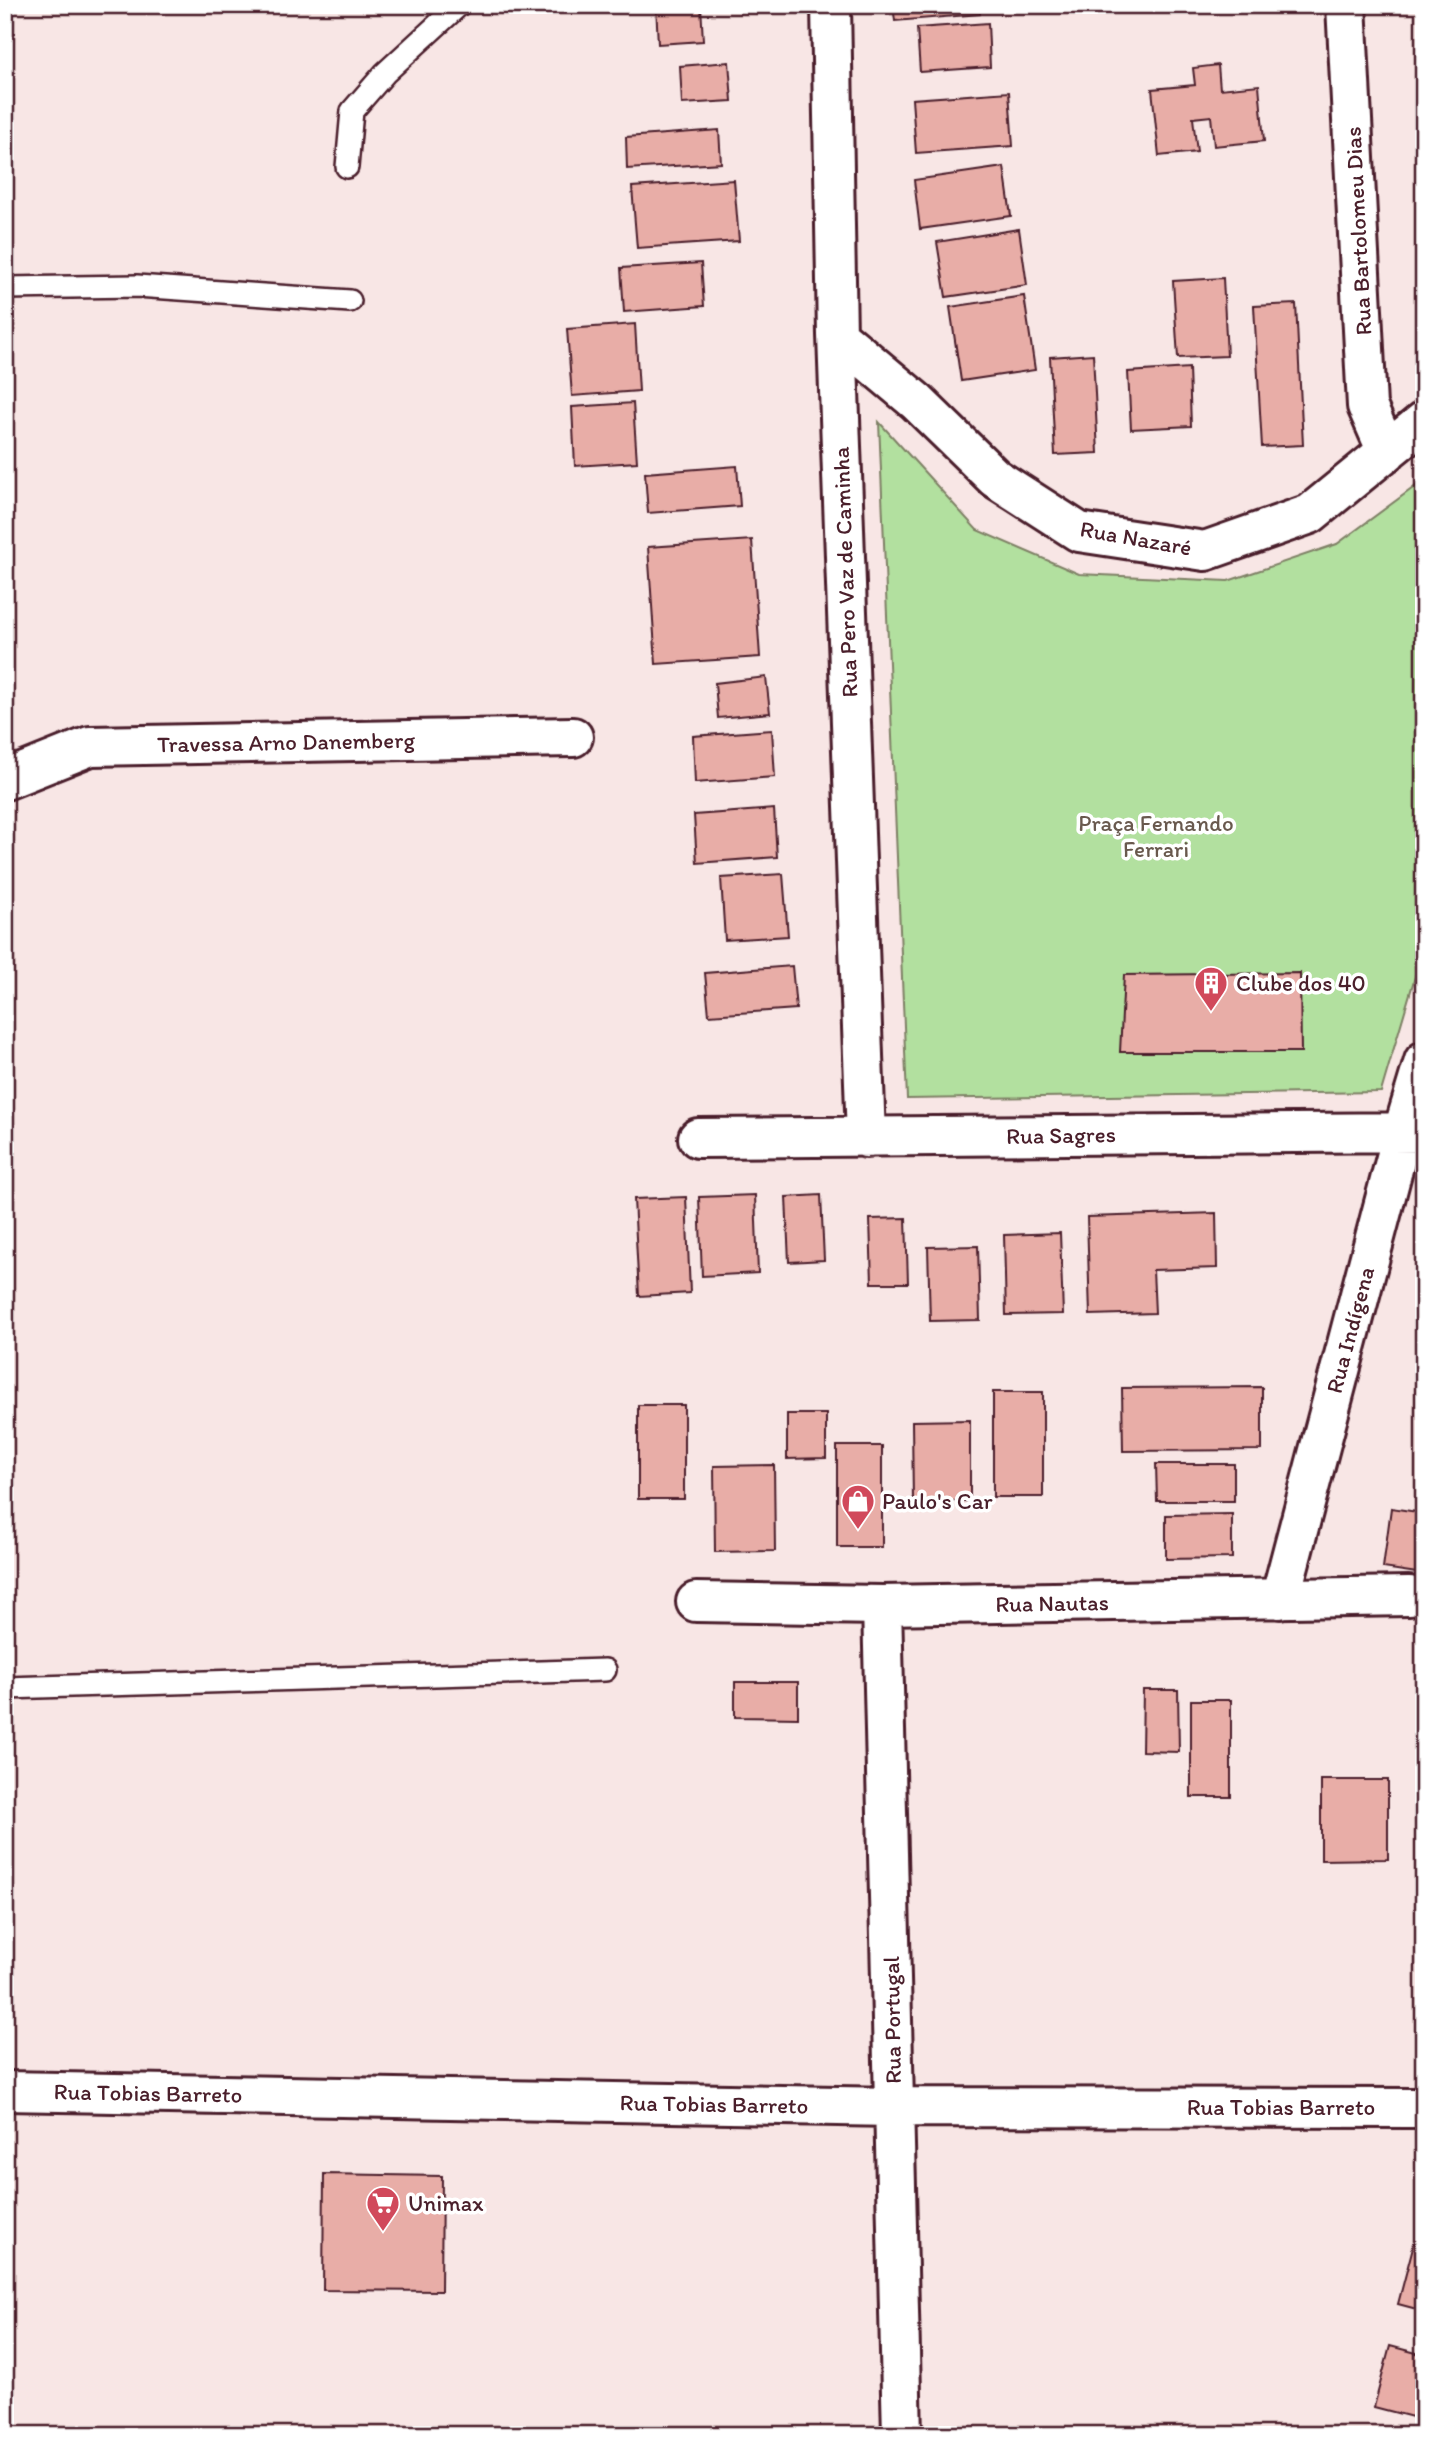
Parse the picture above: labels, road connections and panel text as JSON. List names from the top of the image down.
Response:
{
  "streets": {
    "street": [
      "Rua Bartolomeu Dias",
      "Rua Nazaré",
      "Rua Pero Vaz de Caminha",
      "Travessa Arno Danemberg",
      "Rua Sagres",
      "Rua Indígena",
      "Rua Nautas",
      "Rua Portugal",
      "Rua Tobias Barreto"
    ]
  },
  "crossings": [
    ["Rua Bartolomeu Dias", "Rua Nazaré"],
    ["Rua Nazaré", "Rua Pero Vaz de Caminha"],
    ["Rua Pero Vaz de Caminha", "Rua Sagres"],
    ["Rua Sagres", "Rua Indígena"],
    ["Rua Indígena", "Rua Nautas"],
    ["Rua Nautas", "Rua Portugal"],
    ["Rua Portugal", "Rua Tobias Barreto"]
  ],
  "parks": ["Praça Fernando Ferrari"],
  "places": {
    "building": ["Clube dos 40"],
    "shop": ["Paulo's Car"],
    "supermarket": ["Unimax"]
  }
}
